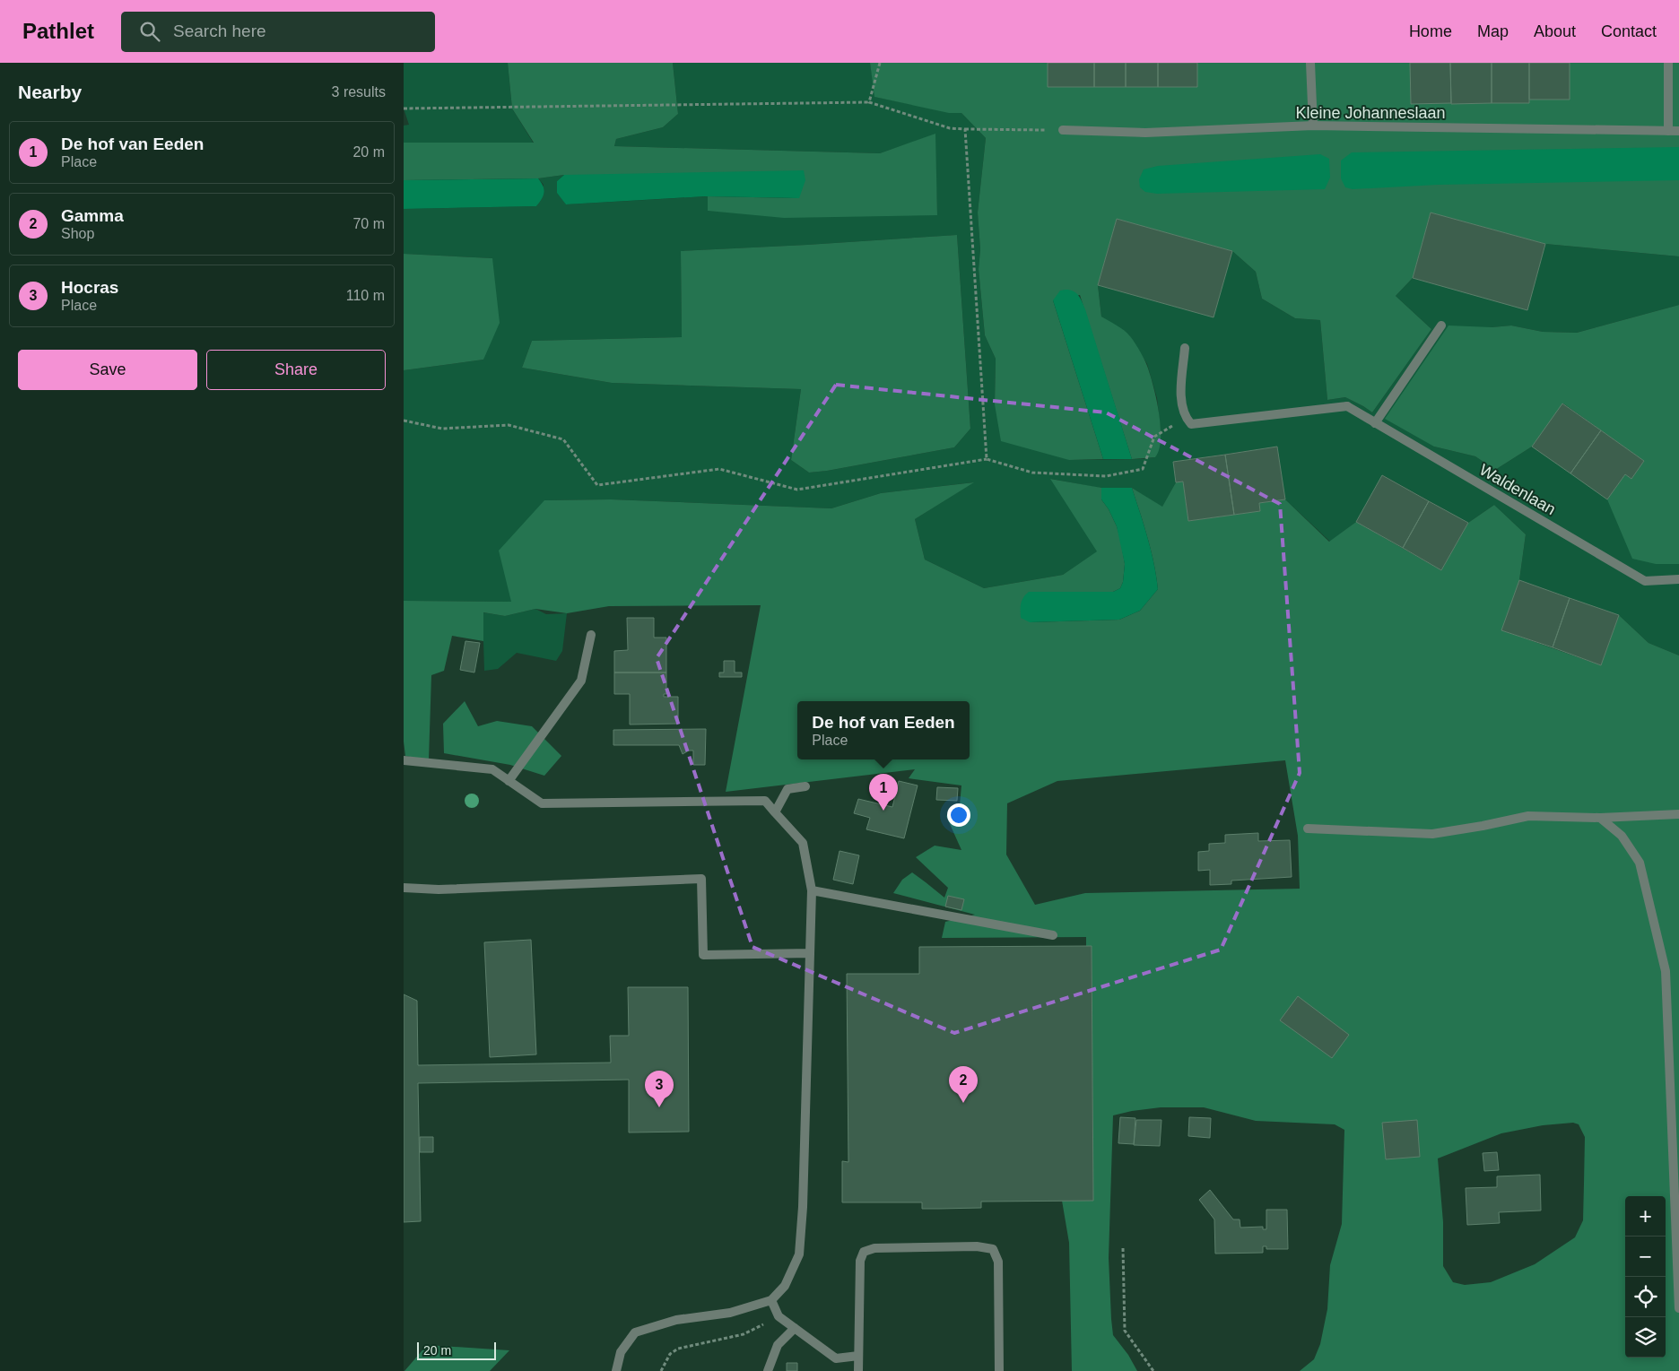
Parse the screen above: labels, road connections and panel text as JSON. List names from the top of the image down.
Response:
{
  "streets": {
    "street": ["Kleine Johanneslaan", "Waldenlaan"]
  },
  "scale_bar": "20 m",
  "page": {
    "header": "Pathlet",
    "search": "Search here",
    "nav": [
      "Home",
      "Map",
      "About",
      "Contact"
    ],
    "heading": ["Nearby", "3 results"],
    "list": [
      {
        "mark": "1",
        "name": "De hof van Eeden",
        "note": "Place",
        "value": "20 m"
      },
      {
        "mark": "2",
        "name": "Gamma",
        "note": "Shop",
        "value": "70 m"
      },
      {
        "mark": "3",
        "name": "Hocras",
        "note": "Place",
        "value": "110 m"
      }
    ],
    "buttons": ["Save", "Share"],
    "popup": ["De hof van Eeden", "Place"],
    "pins": ["1", "2", "3"],
    "map_buttons": ["+", "−"],
    "scale": "20 m"
  }
}
